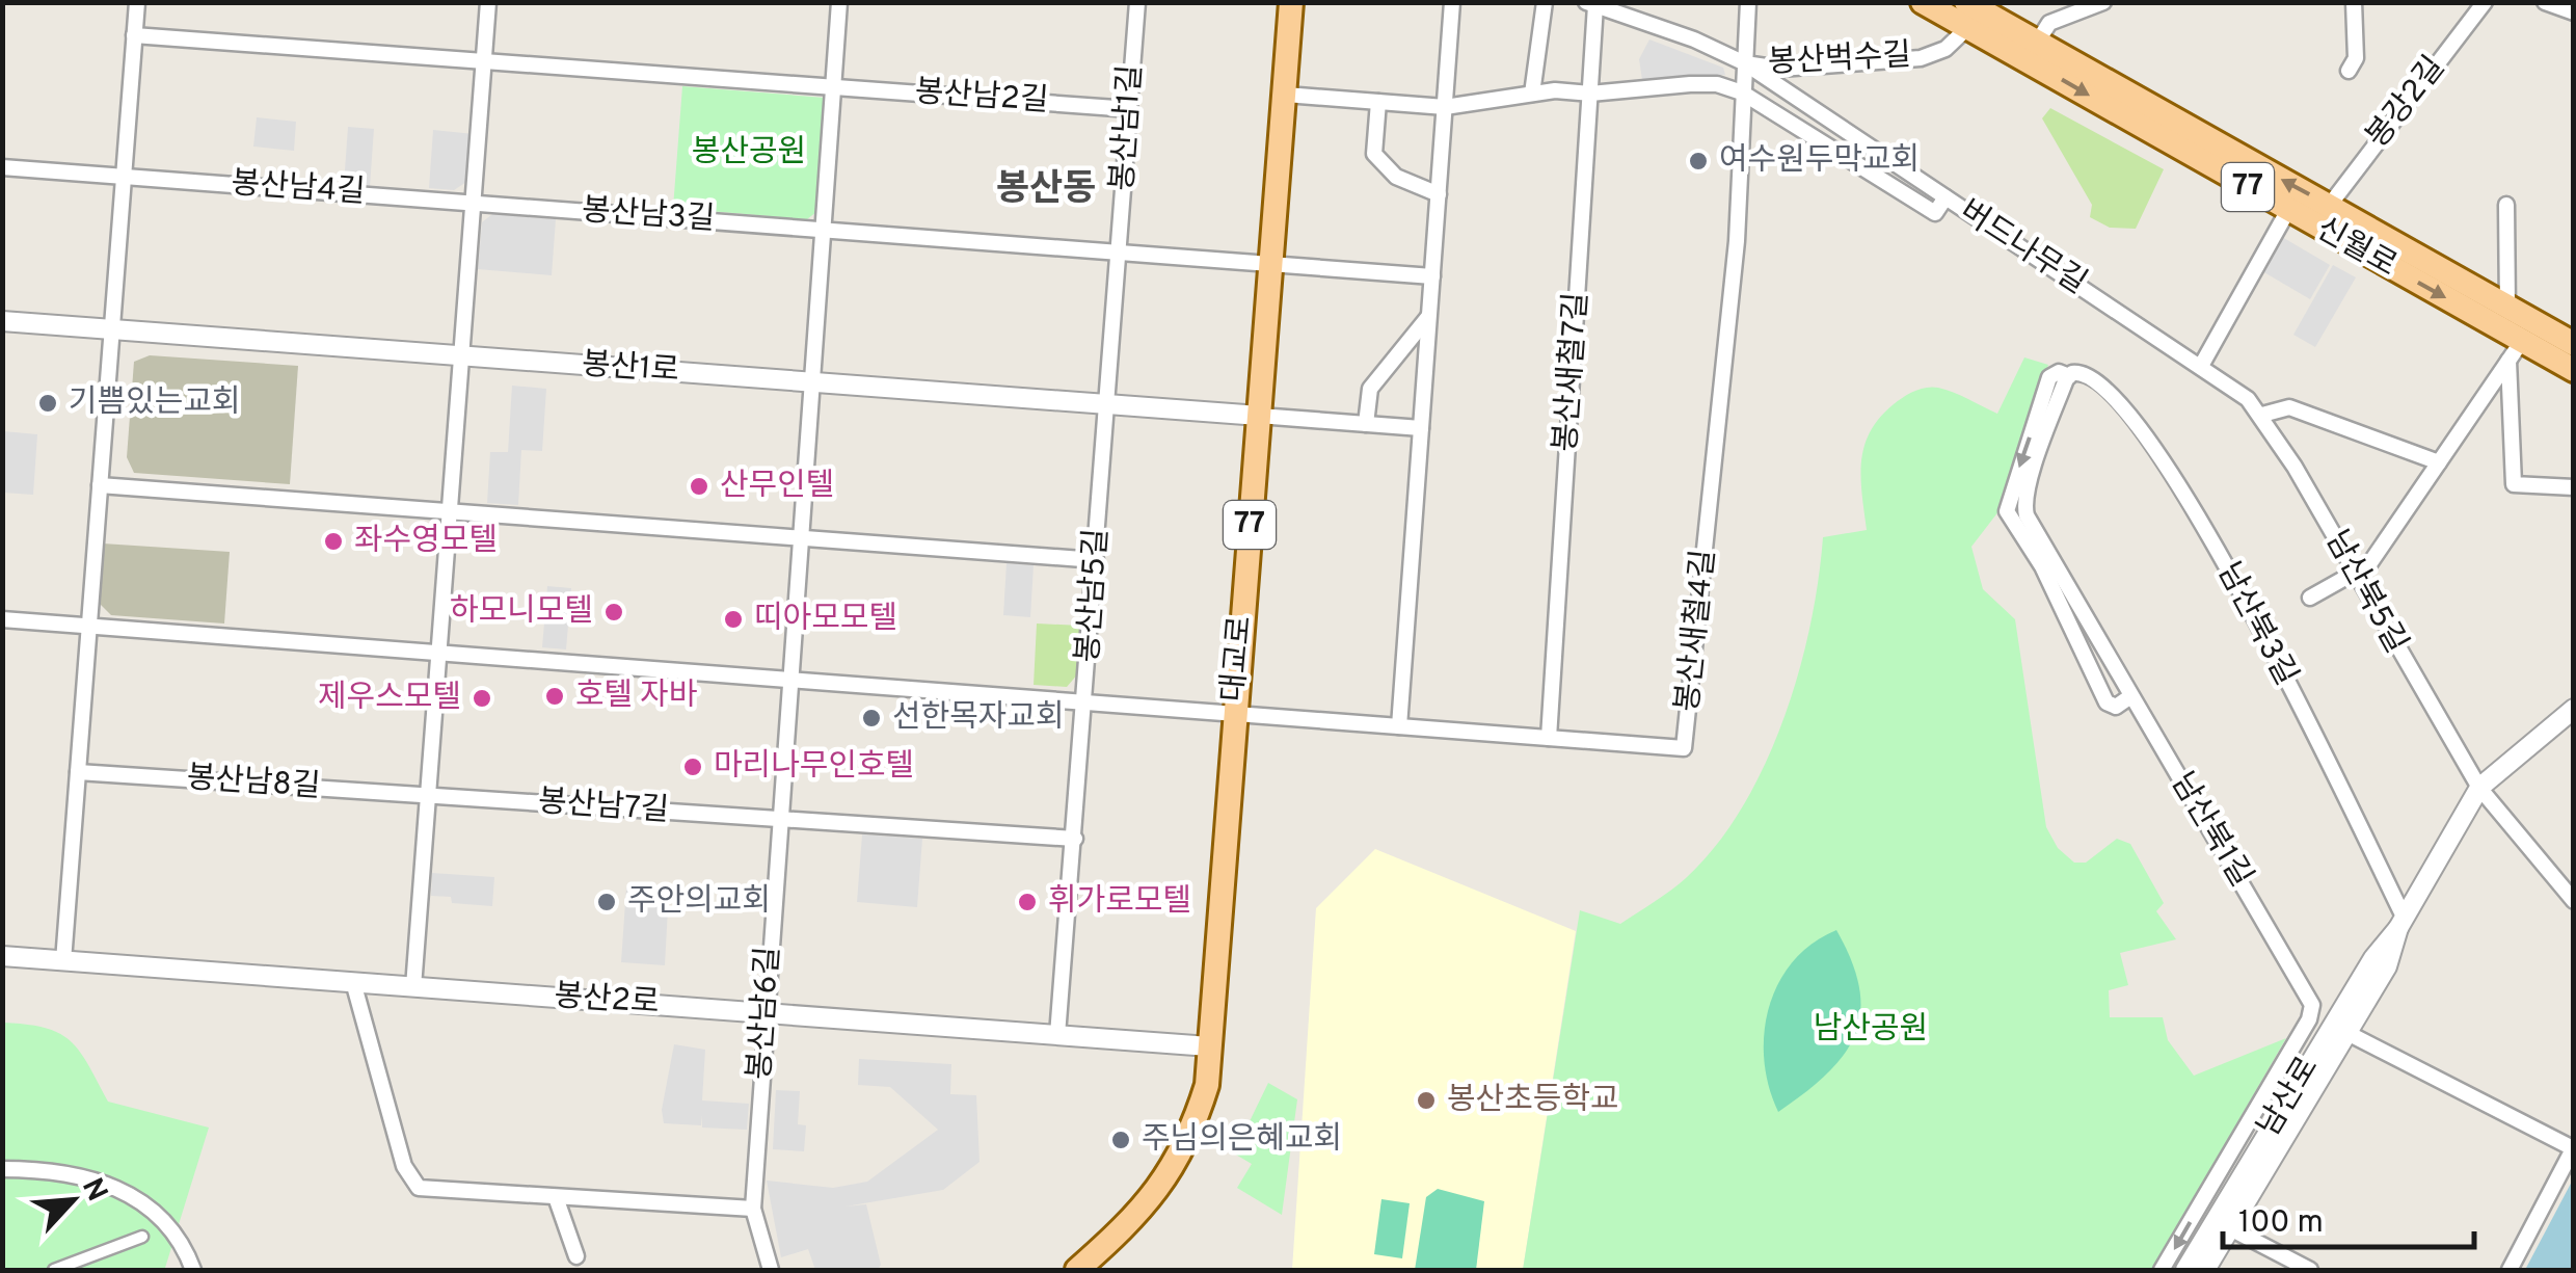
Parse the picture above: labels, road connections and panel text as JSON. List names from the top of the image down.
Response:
{
  "streets": {
    "main road": ["77", "신월로", "대교로"],
    "street": [
      "봉산벅수길",
      "봉산남2길",
      "봉강2길",
      "봉산남1길",
      "봉산남4길",
      "봉산남3길",
      "버드나무길",
      "봉산1로",
      "봉산새철7길",
      "남산북5길",
      "봉산남5길",
      "남산북3길",
      "봉산새철4길",
      "봉산남8길",
      "봉산남7길",
      "남산북1길",
      "봉산2로",
      "봉산남6길",
      "남산로"
    ]
  },
  "crossings": [
    ["봉산벅수길", "버드나무길"],
    ["봉산벅수길", "신월로"],
    ["봉산벅수길", "봉산새철7길"],
    ["봉산벅수길", "봉산새철4길"],
    ["봉산남2길", "봉산남1길"],
    ["봉강2길", "신월로"],
    ["봉산남1길", "봉산1로"],
    ["봉산남1길", "봉산남5길"],
    ["봉산남4길", "봉산남3길"],
    ["버드나무길", "남산북5길"],
    ["버드나무길", "봉산새철4길"],
    ["봉산1로", "봉산남5길"],
    ["봉산1로", "대교로"],
    ["봉산1로", "봉산남6길"],
    ["봉산새철7길", "봉산새철4길"],
    ["남산북5길", "남산로"],
    ["봉산남5길", "봉산새철4길"],
    ["봉산남5길", "봉산2로"],
    ["남산북3길", "남산북1길"],
    ["남산북3길", "남산로"],
    ["봉산새철4길", "대교로"],
    ["대교로", "봉산2로"],
    ["봉산남8길", "봉산남7길"],
    ["봉산남7길", "봉산남6길"],
    ["봉산2로", "봉산남6길"]
  ],
  "one_way": ["남산북1길"],
  "districts": ["봉산동"],
  "parks": ["봉산공원", "남산공원"],
  "places": [
    "여수원두막교회",
    "기쁨있는교회",
    "산무인텔",
    "좌수영모텔",
    "하모니모텔",
    "띠아모모텔",
    "호텔 자바",
    "제우스모텔",
    "선한목자교회",
    "마리나무인호텔",
    "주안의교회",
    "휘가로모텔",
    "봉산초등학교",
    "주님의은혜교회"
  ],
  "scale_bar": "100 m",
  "north": "top right"
}
